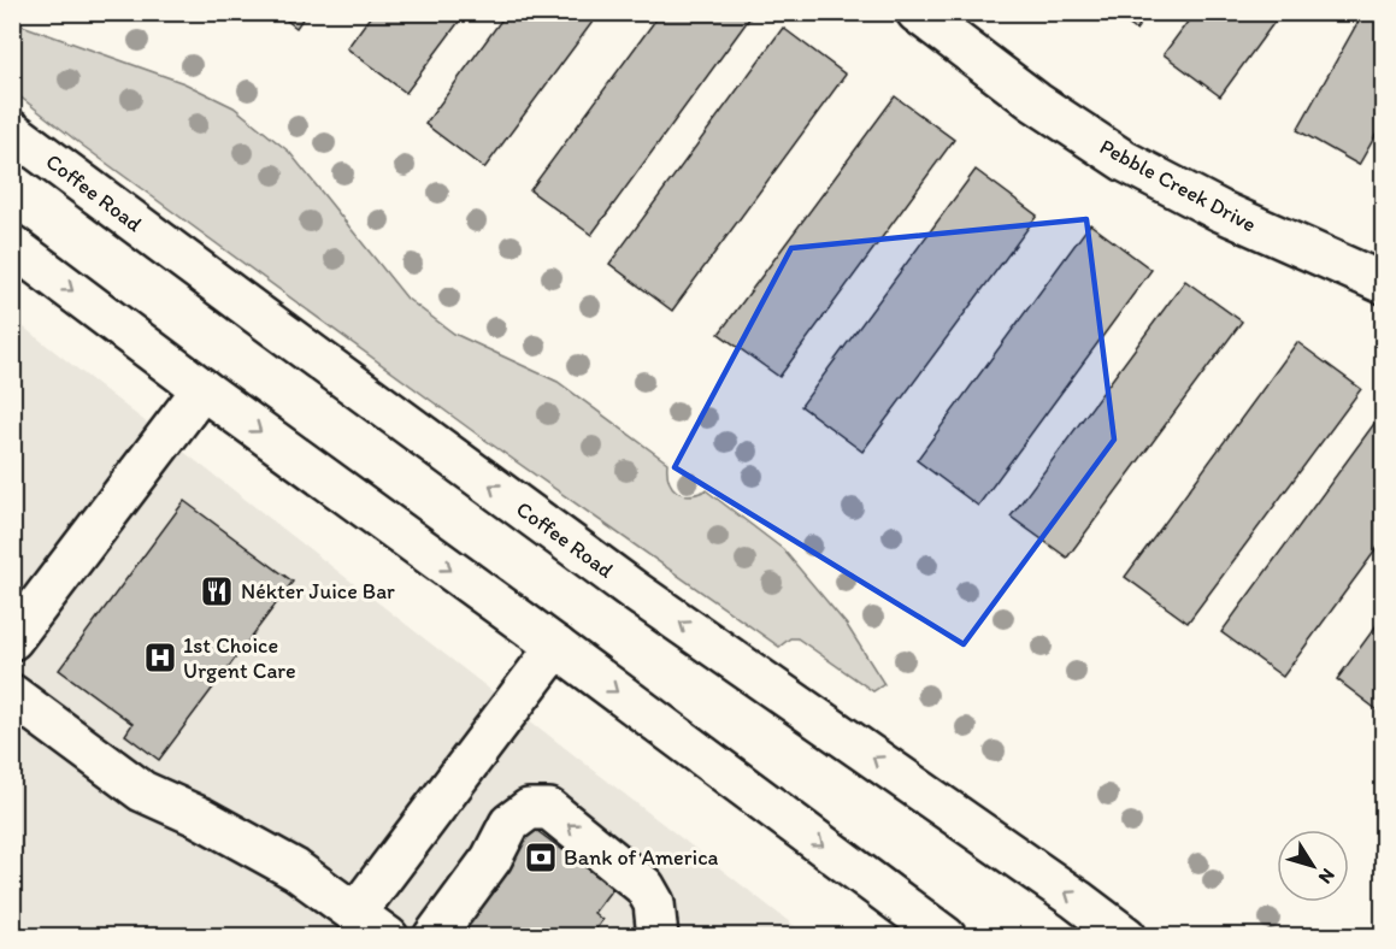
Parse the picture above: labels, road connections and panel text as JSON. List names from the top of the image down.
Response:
{
  "streets": {
    "main road": ["Pebble Creek Drive", "Coffee Road"]
  },
  "places": {
    "restaurant": ["Nékter Juice Bar"],
    "hospital": ["1st Choice Urgent Care"],
    "bank": ["Bank of America"]
  },
  "north": "bottom right"
}
